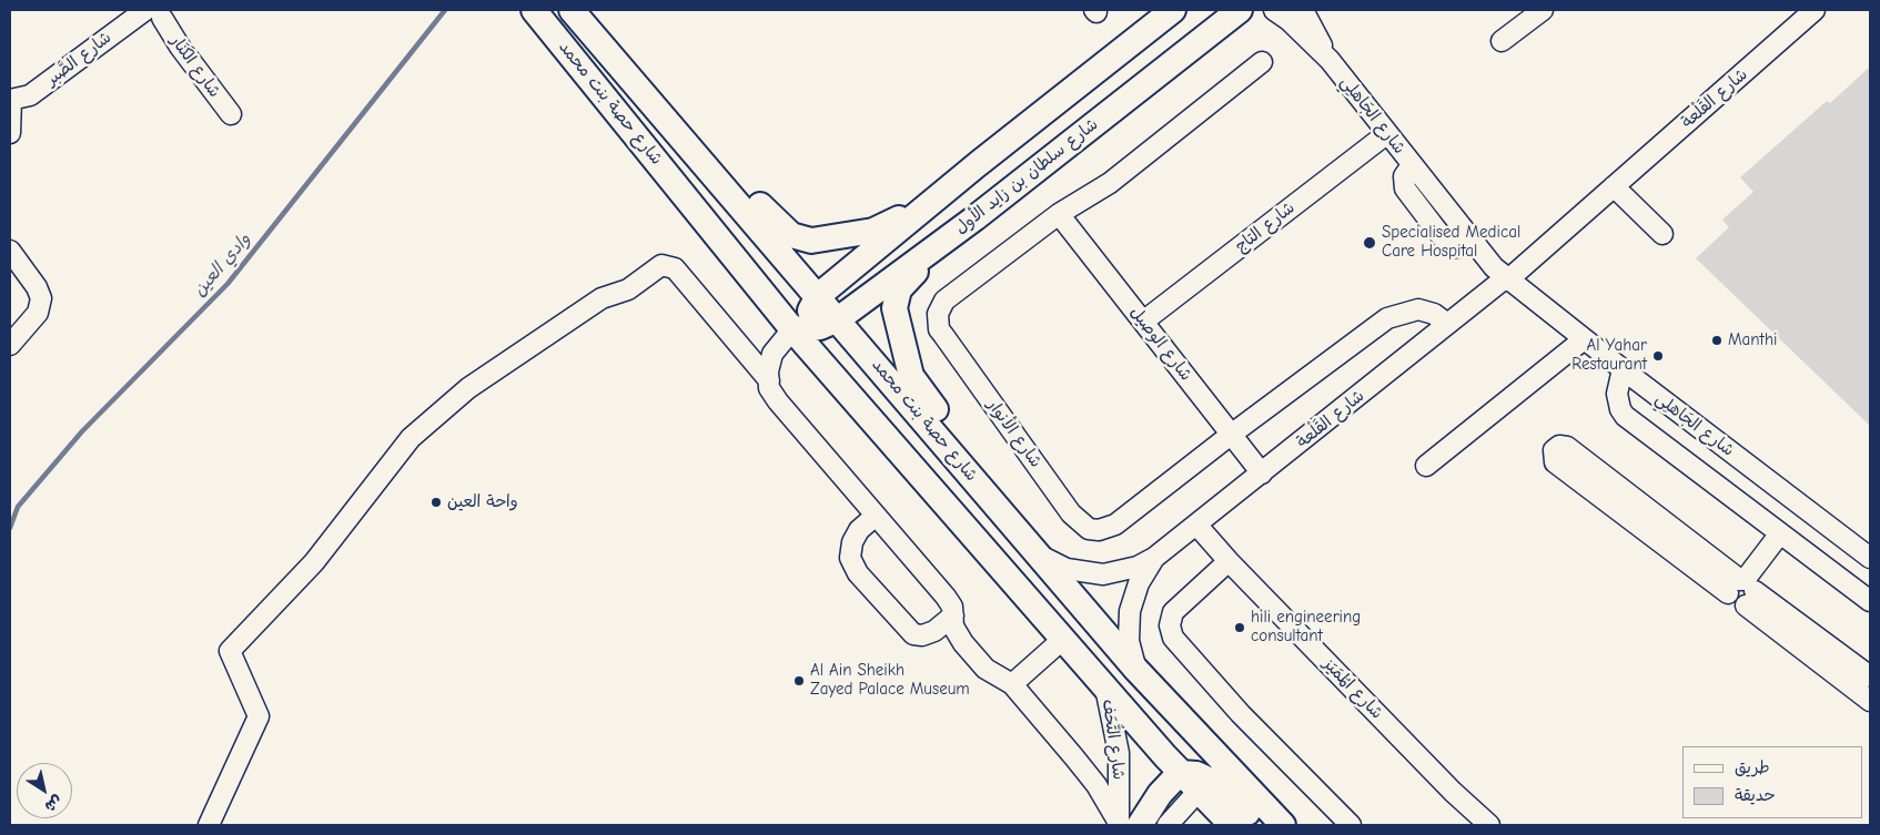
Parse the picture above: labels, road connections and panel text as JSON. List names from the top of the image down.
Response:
{
  "streets": {
    "main road": ["شارع حصة بنت محمد", "شارع سلطان بن زايد الأول"],
    "street": [
      "شارع الصَّبر",
      "شارع الكَنَار",
      "شارع القَلْعة",
      "شارع الجَاهلِي",
      "شارع التاج",
      "شارع الوصيل",
      "شارع الأنوار",
      "شارع المُمَيَز",
      "شارع التُّحَف"
    ]
  },
  "crossings": [
    ["شارع الصَّبر", "شارع الكَنَار"],
    ["شارع القَلْعة", "شارع حصة بنت محمد"],
    ["شارع القَلْعة", "شارع الجَاهلِي"],
    ["شارع القَلْعة", "شارع الوصيل"],
    ["شارع القَلْعة", "شارع الأنوار"],
    ["شارع القَلْعة", "شارع المُمَيَز"],
    ["شارع حصة بنت محمد", "شارع سلطان بن زايد الأول"],
    ["شارع حصة بنت محمد", "شارع التُّحَف"],
    ["شارع الجَاهلِي", "شارع التاج"],
    ["شارع التاج", "شارع الوصيل"],
    ["شارع الوصيل", "شارع الأنوار"]
  ],
  "water": ["وادي العين"],
  "places": [
    "Specialised Medical Care Hospital",
    "Manthi",
    "Al Yahar Restaurant",
    "واحة العين",
    "hili engineering consultant",
    "Al Ain Sheikh Zayed Palace Museum"
  ],
  "legend": ["طريق", "حديقة"],
  "north": "bottom right"
}
